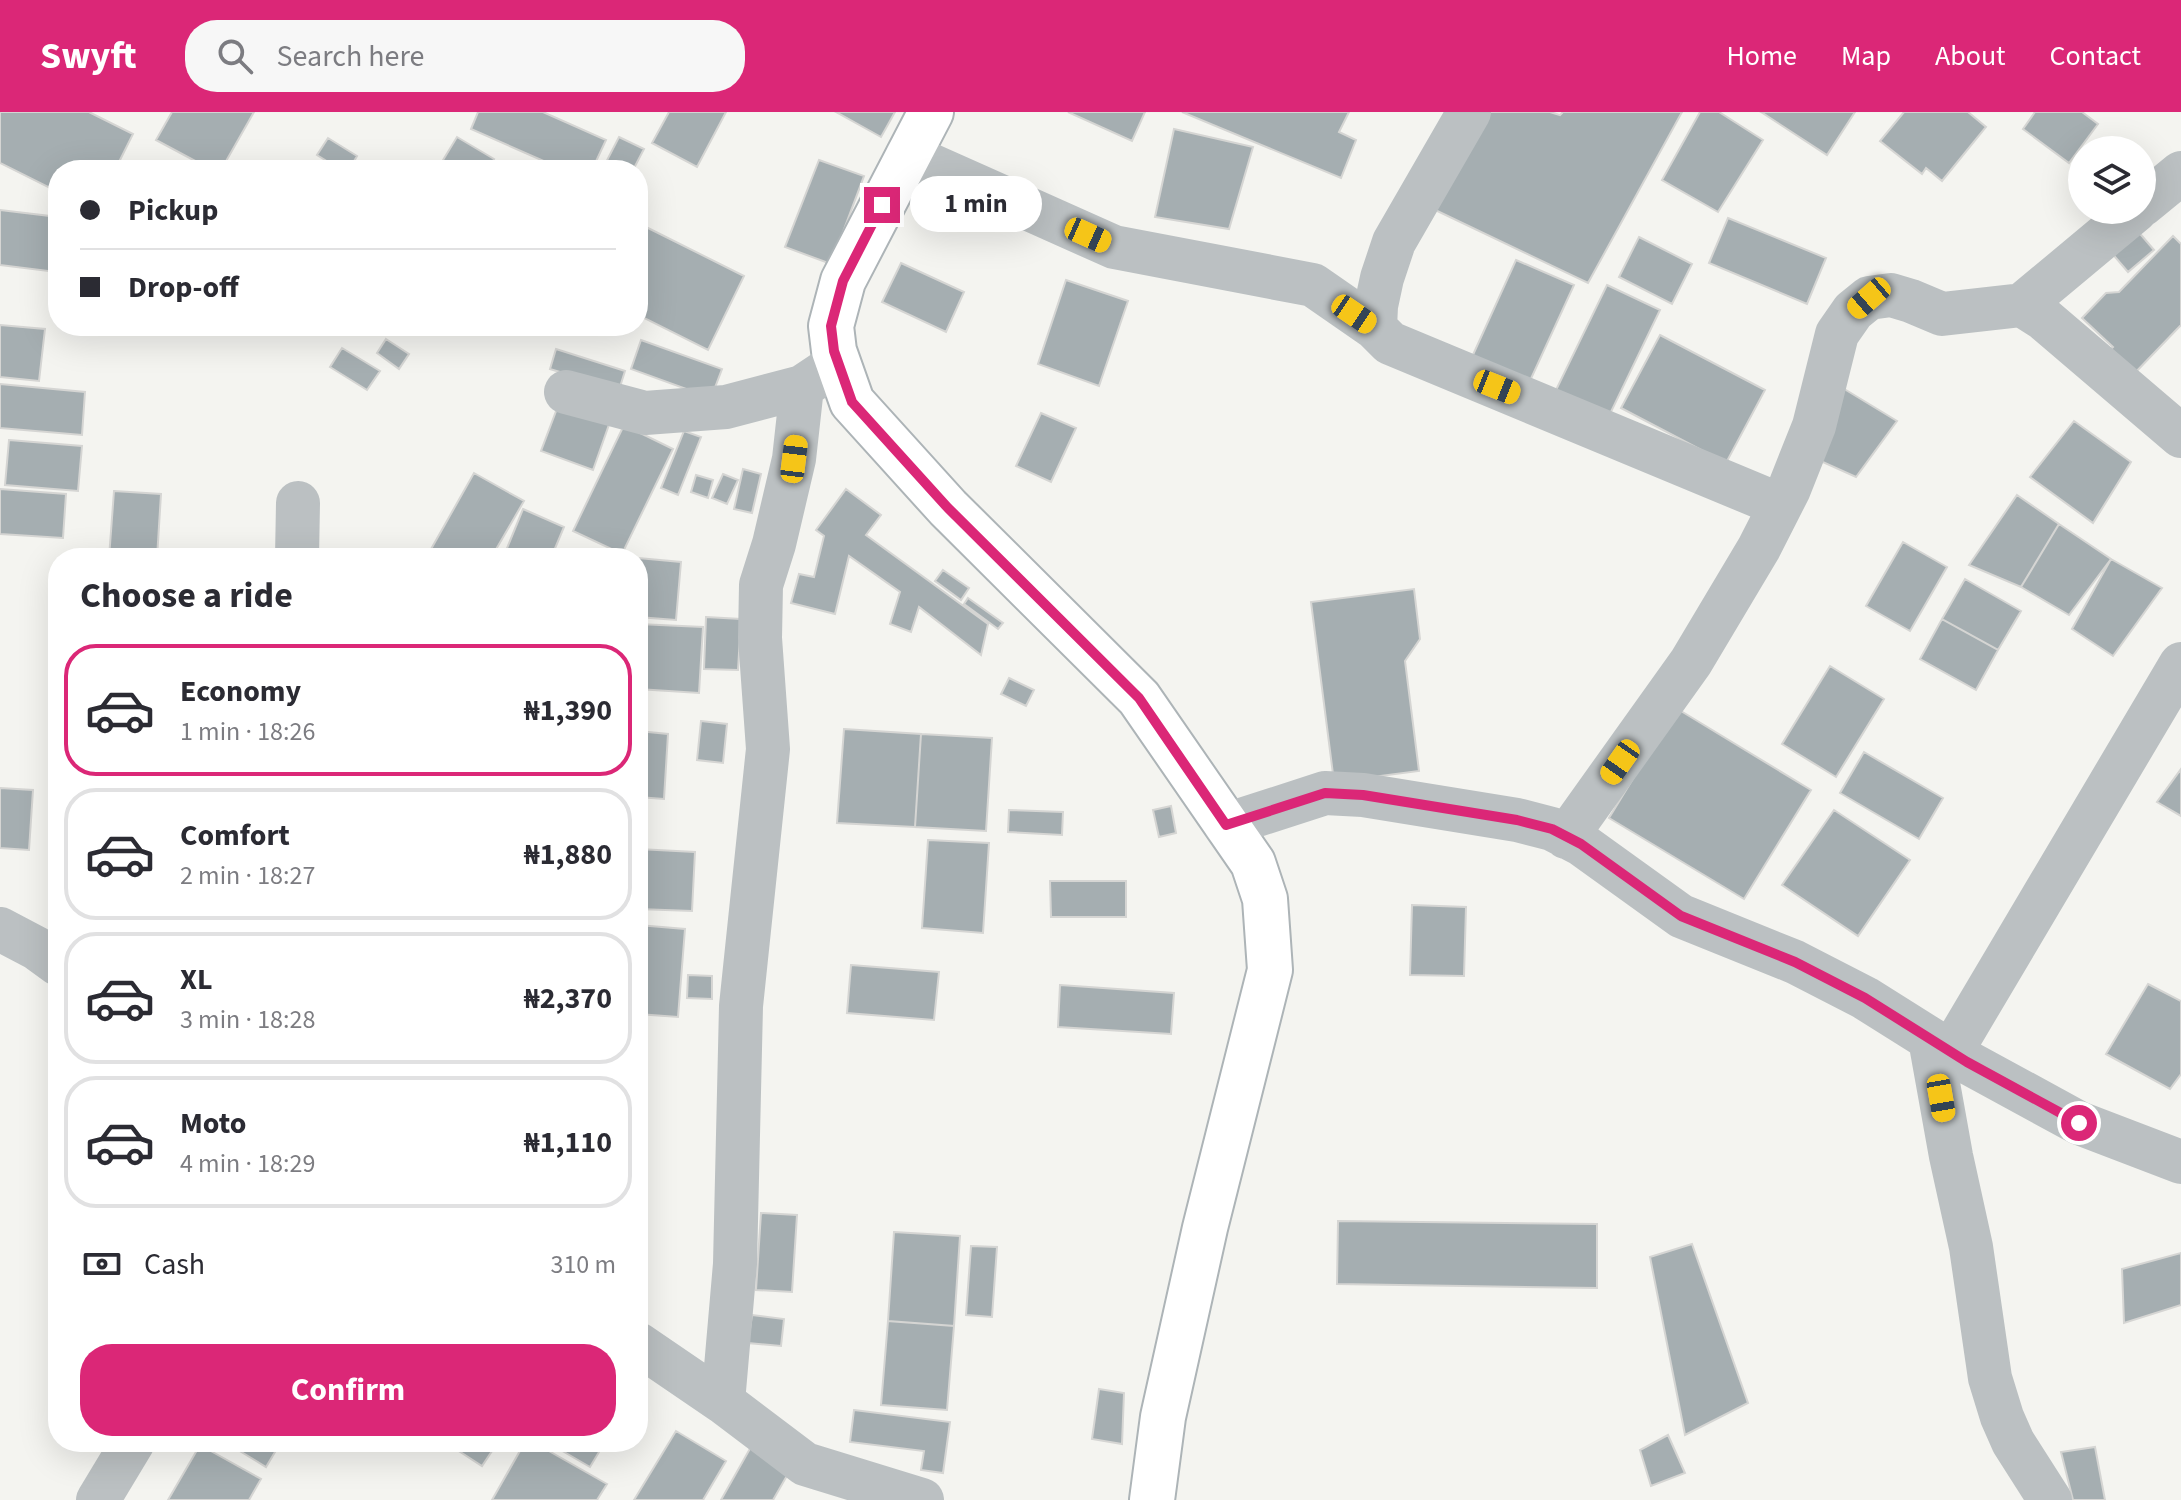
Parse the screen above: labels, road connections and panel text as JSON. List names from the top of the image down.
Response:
{
  "page": {
    "header": "Swyft",
    "search": "Search here",
    "nav": [
      "Home",
      "Map",
      "About",
      "Contact"
    ],
    "banner": ["Pickup", "Drop-off"],
    "bubble": "1 min",
    "heading": "Choose a ride",
    "list": [
      {
        "name": "Economy",
        "note": "1 min · 18:26",
        "value": "₦1,390"
      },
      {
        "name": "Comfort",
        "note": "2 min · 18:27",
        "value": "₦1,880"
      },
      {
        "name": "XL",
        "note": "3 min · 18:28",
        "value": "₦2,370"
      },
      {
        "name": "Moto",
        "note": "4 min · 18:29",
        "value": "₦1,110"
      }
    ],
    "pay": ["Cash", "310 m"],
    "buttons": "Confirm"
  }
}
